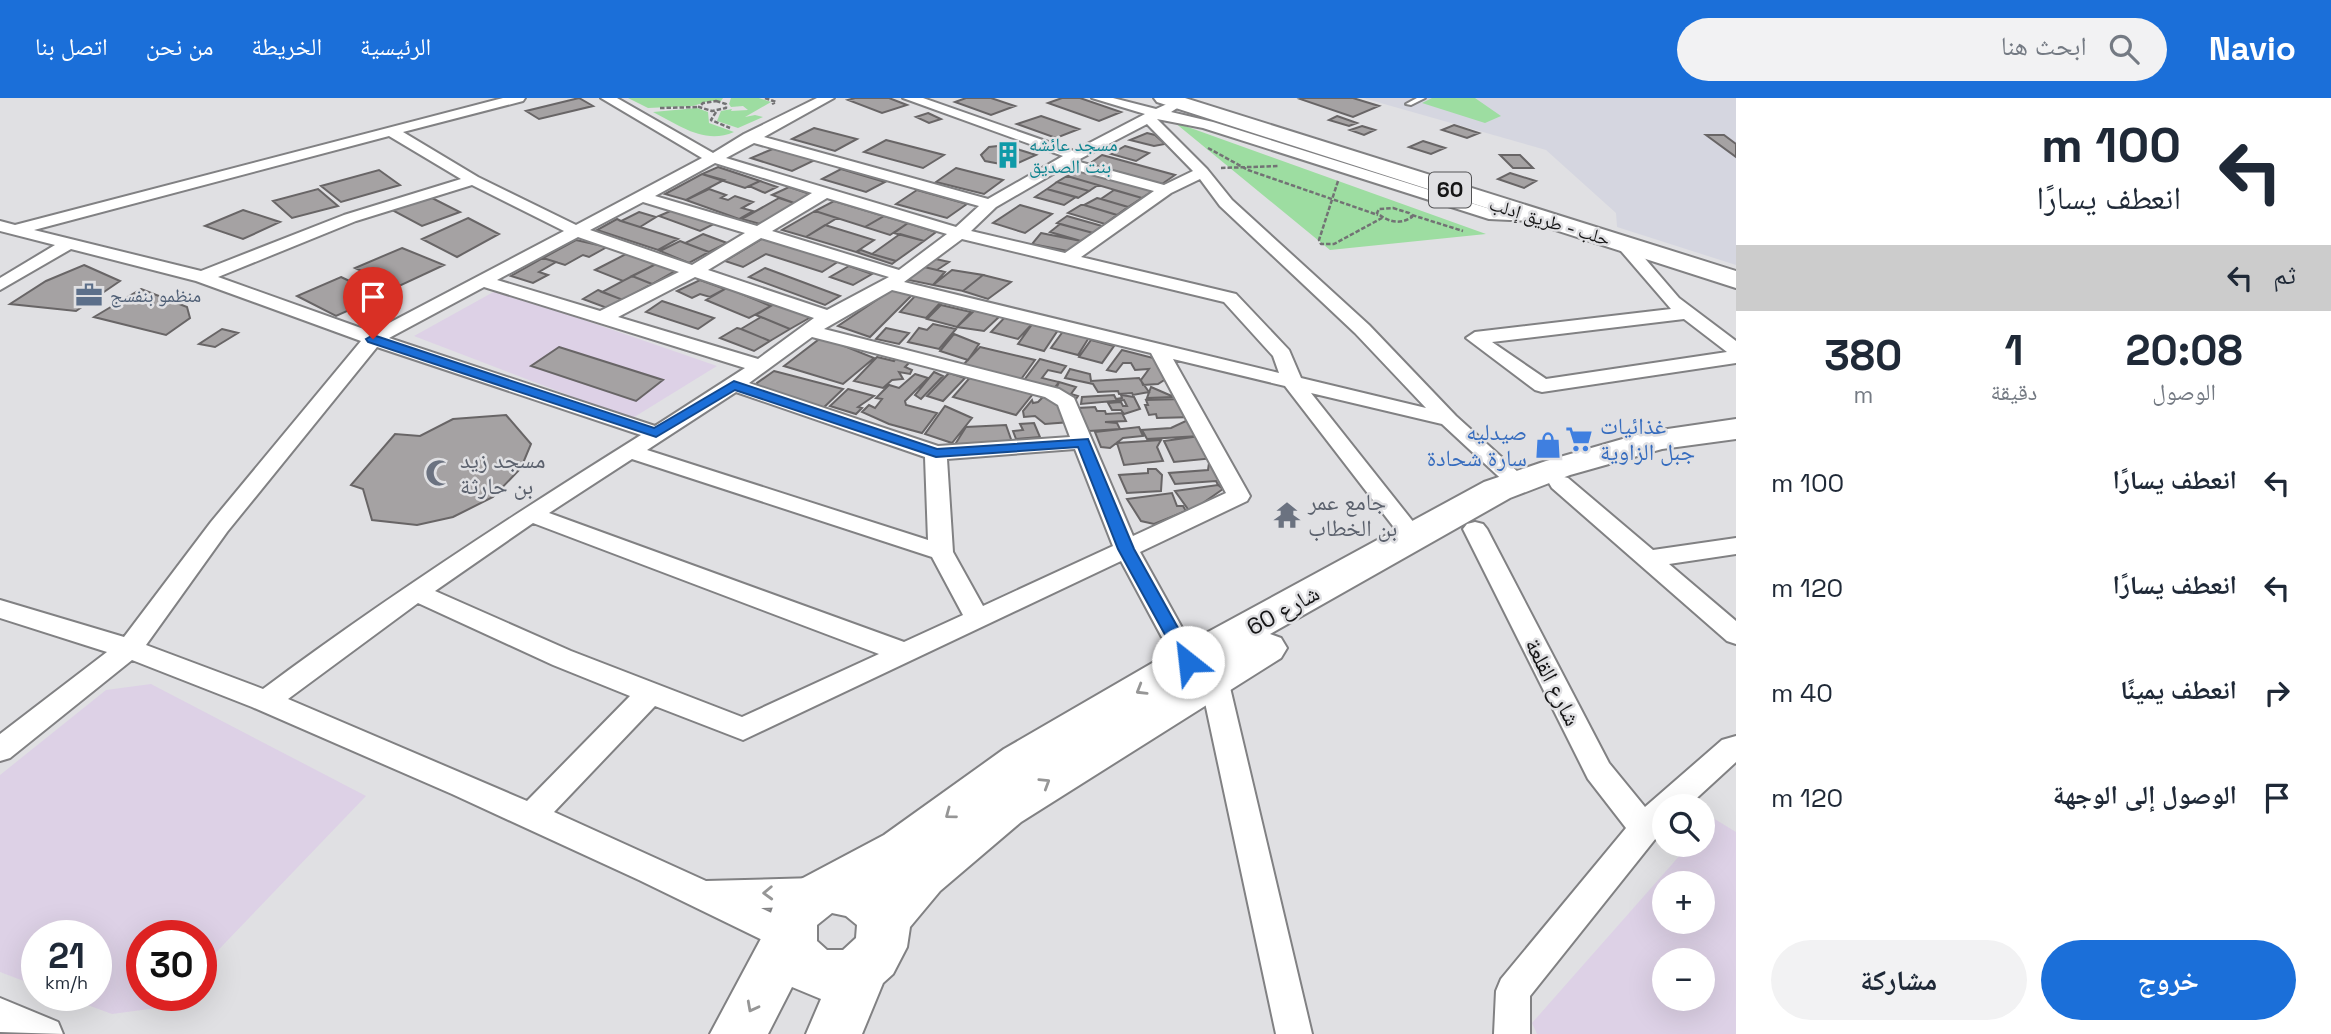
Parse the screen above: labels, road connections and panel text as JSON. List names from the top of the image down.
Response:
{
  "streets": {
    "main road": ["60", "حلب - طريق إدلب", "شارع 60"],
    "street": ["شارع القلعة"]
  },
  "crossings": [
    ["شارع 60", "شارع القلعة"]
  ],
  "places": {
    "building": ["مسجد عائشه بنت الصديق"],
    "office": ["منظمو بنفسج"],
    "supermarket": ["غذائيات جبل الزاوية"],
    "shop": ["صيدليه سارة شحادة"],
    "mosque": ["مسجد زيد بن حارثة"],
    "temple": ["جامع عمر بن الخطاب"]
  },
  "page": {
    "header": "Navio",
    "search": "ابحث هنا",
    "nav": [
      "الرئيسية",
      "الخريطة",
      "من نحن",
      "اتصل بنا"
    ],
    "turn": ["100 m", "انعطف يسارًا"],
    "then": "ثم",
    "eta": [
      "20:08",
      "الوصول",
      "1",
      "دقيقة",
      "380",
      "m"
    ],
    "list": [
      {
        "name": "انعطف يسارًا",
        "value": "100 m"
      },
      {
        "name": "انعطف يسارًا",
        "value": "120 m"
      },
      {
        "name": "انعطف يمينًا",
        "value": "40 m"
      },
      {
        "name": "الوصول إلى الوجهة",
        "value": "120 m"
      }
    ],
    "map_buttons": ["+", "−"],
    "speed": "21 km/h",
    "limit": "30",
    "buttons": ["خروج", "مشاركة"]
  }
}
